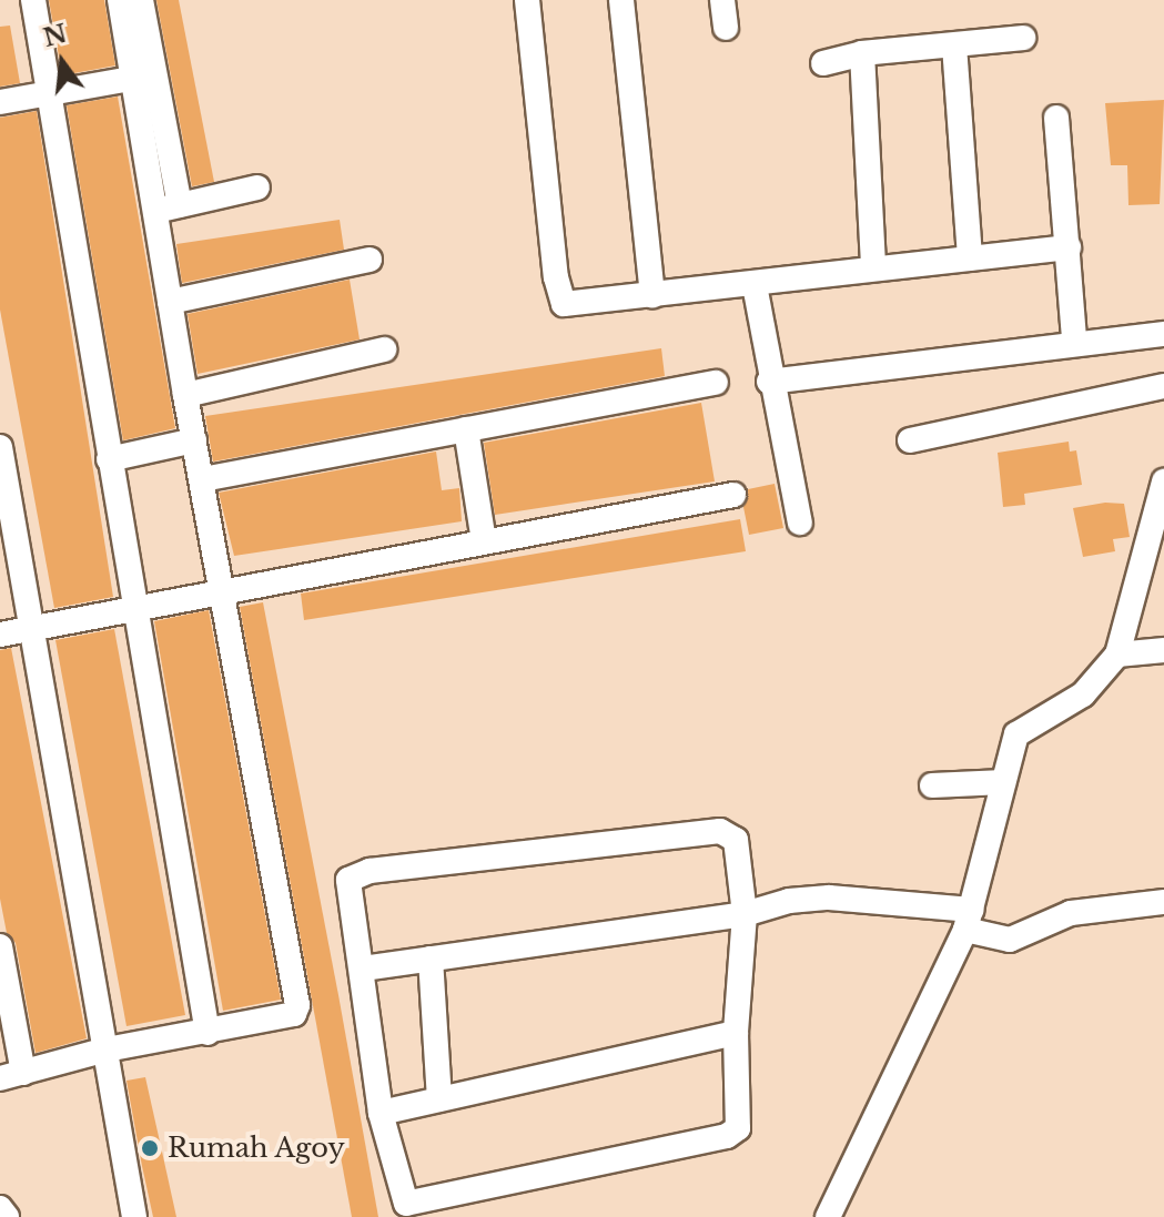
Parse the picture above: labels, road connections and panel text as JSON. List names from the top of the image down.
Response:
{
  "places": ["Rumah Agoy"],
  "north": "top"
}
